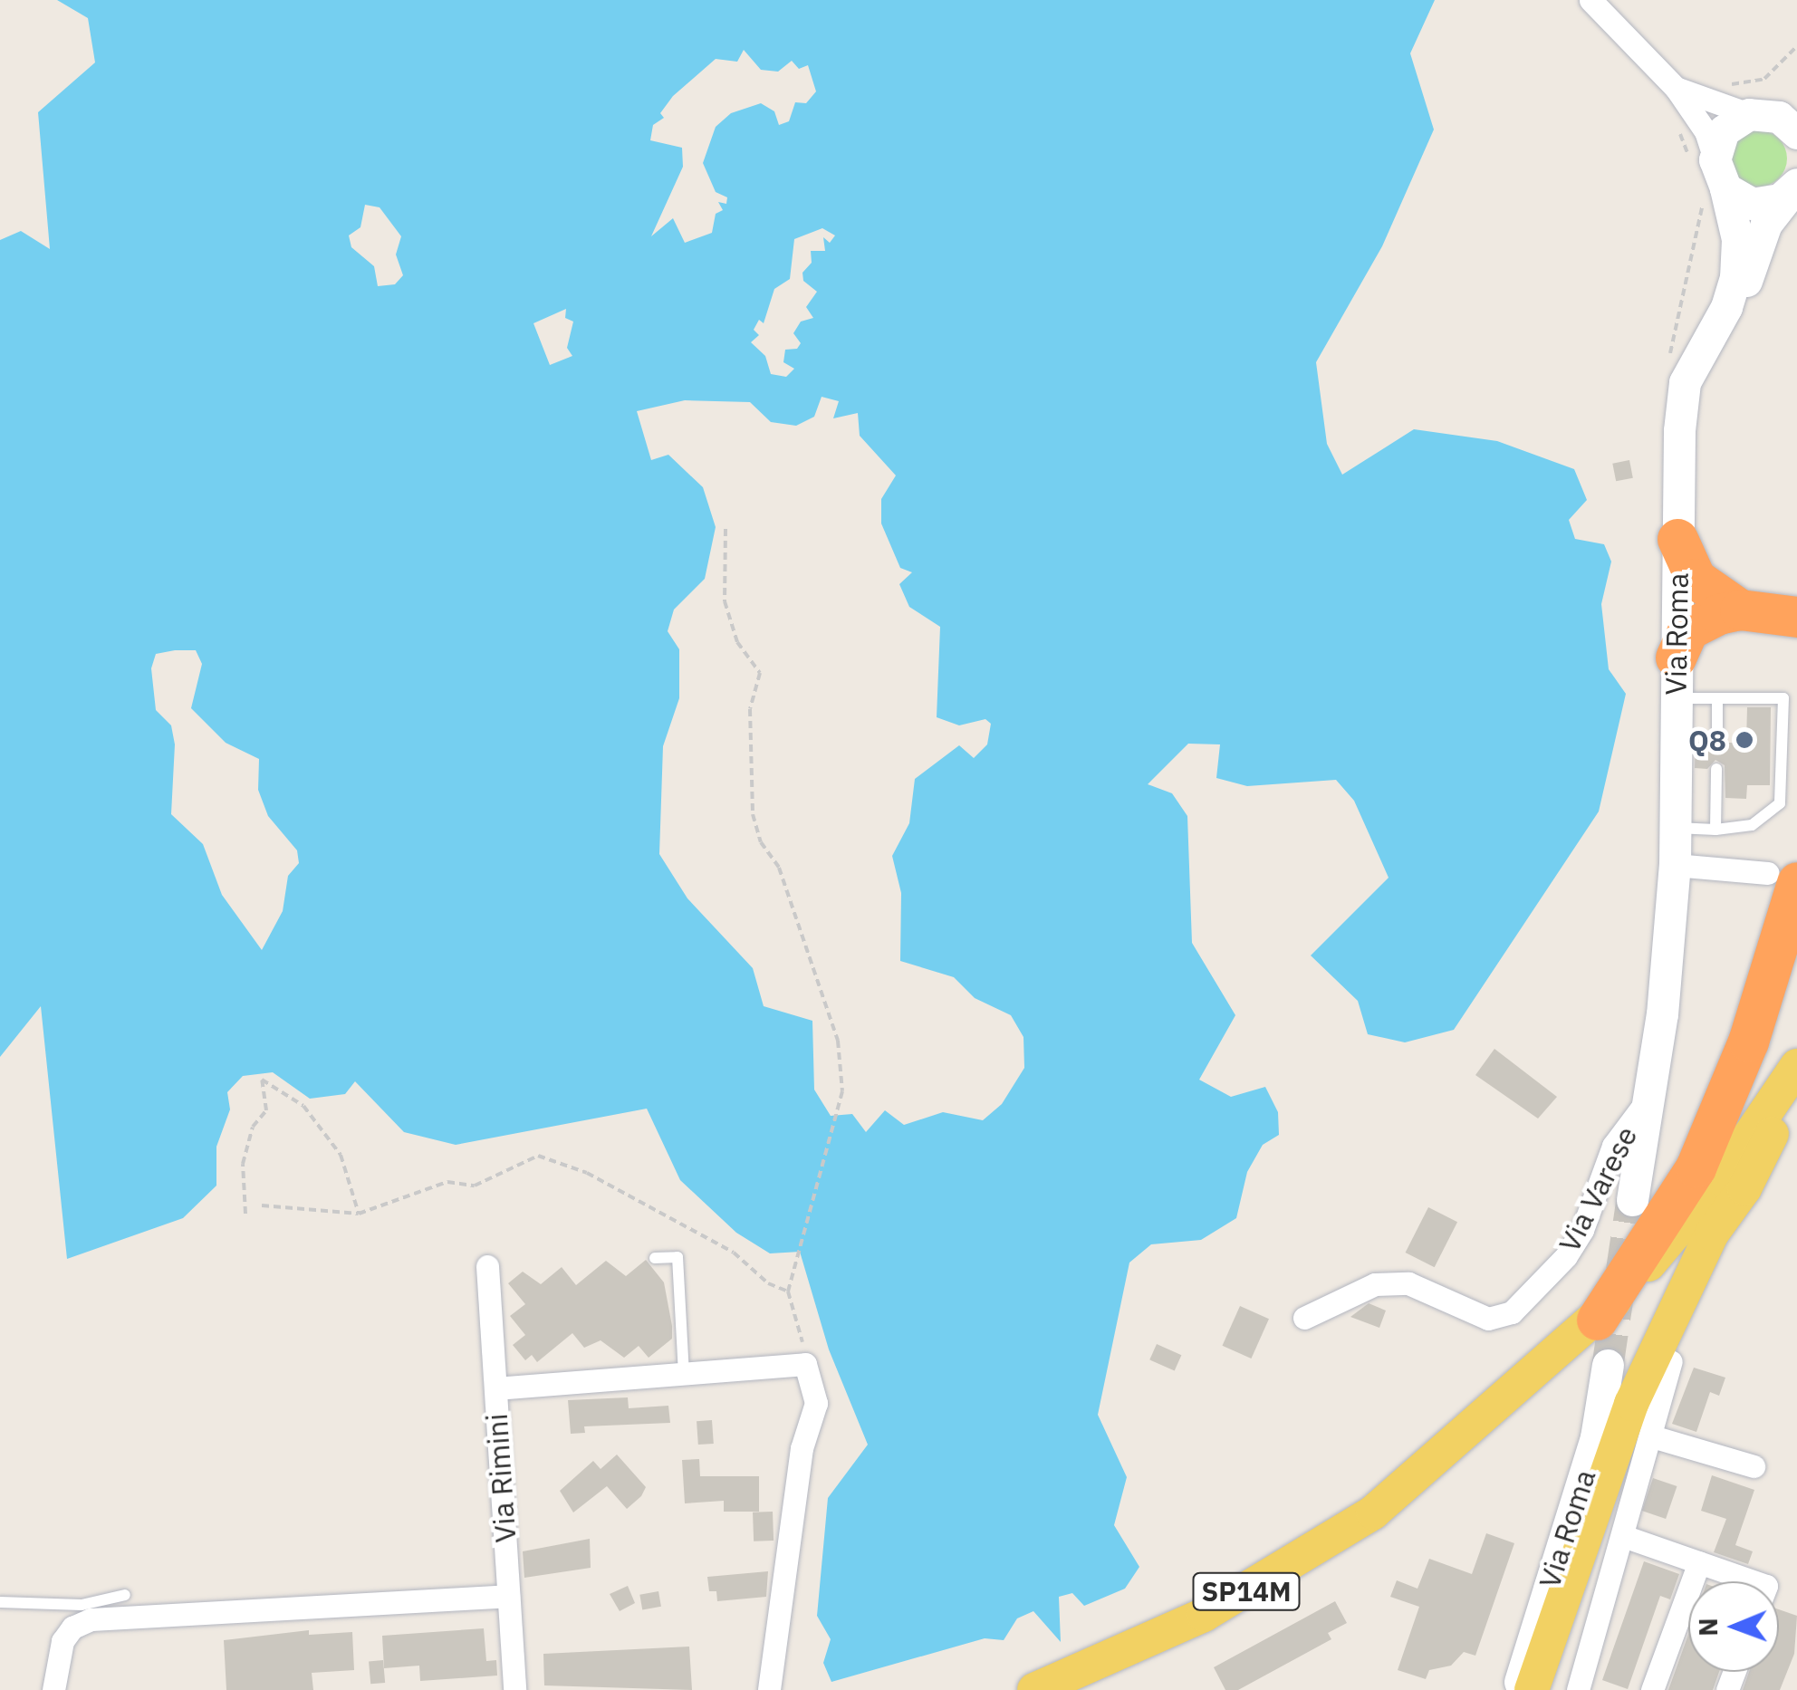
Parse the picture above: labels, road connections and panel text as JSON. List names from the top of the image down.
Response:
{
  "streets": {
    "main road": ["Via Roma", "SP14M"],
    "street": ["Via Varese", "Via Rimini"]
  },
  "crossings": [
    ["Via Roma", "Via Varese"]
  ],
  "places": ["Q8"],
  "north": "left"
}
